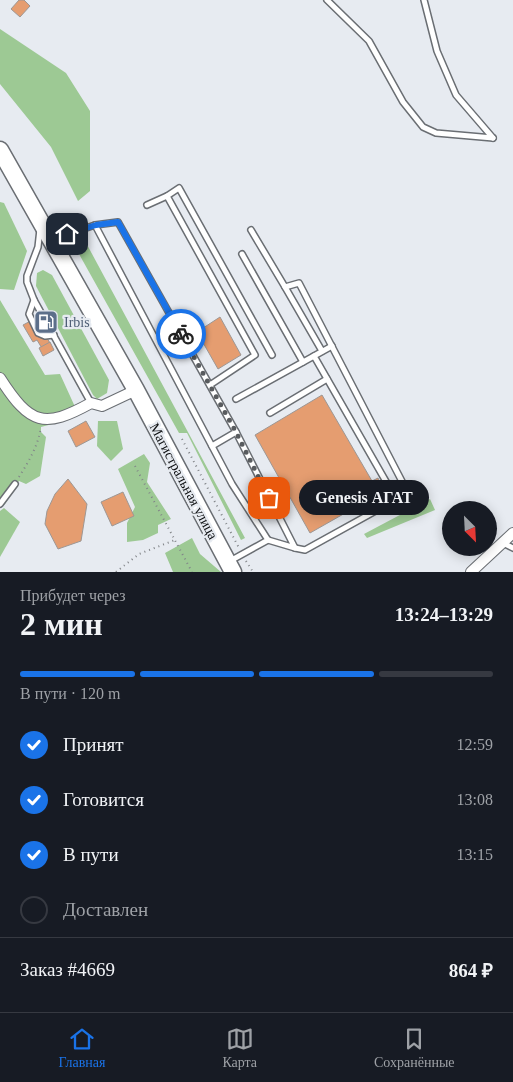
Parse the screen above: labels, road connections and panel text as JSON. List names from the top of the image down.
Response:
{
  "streets": {
    "main road": ["Магистральная улица"]
  },
  "places": {
    "fuel station": ["Irbis"],
    "other": ["Genesis АГАТ"]
  },
  "north": "bottom right",
  "page": {
    "bubble": "Genesis АГАТ",
    "heading": ["2 мин", "Прибудет через", "13:24–13:29"],
    "panel": ["Заказ #4669", "864 ₽"],
    "bar": "В пути · 120 m",
    "list": [
      ["Принят", "12:59"],
      ["Готовится", "13:08"],
      ["В пути", "13:15"],
      "Доставлен"
    ],
    "tabs": ["Главная", "Карта", "Сохранённые"]
  }
}
